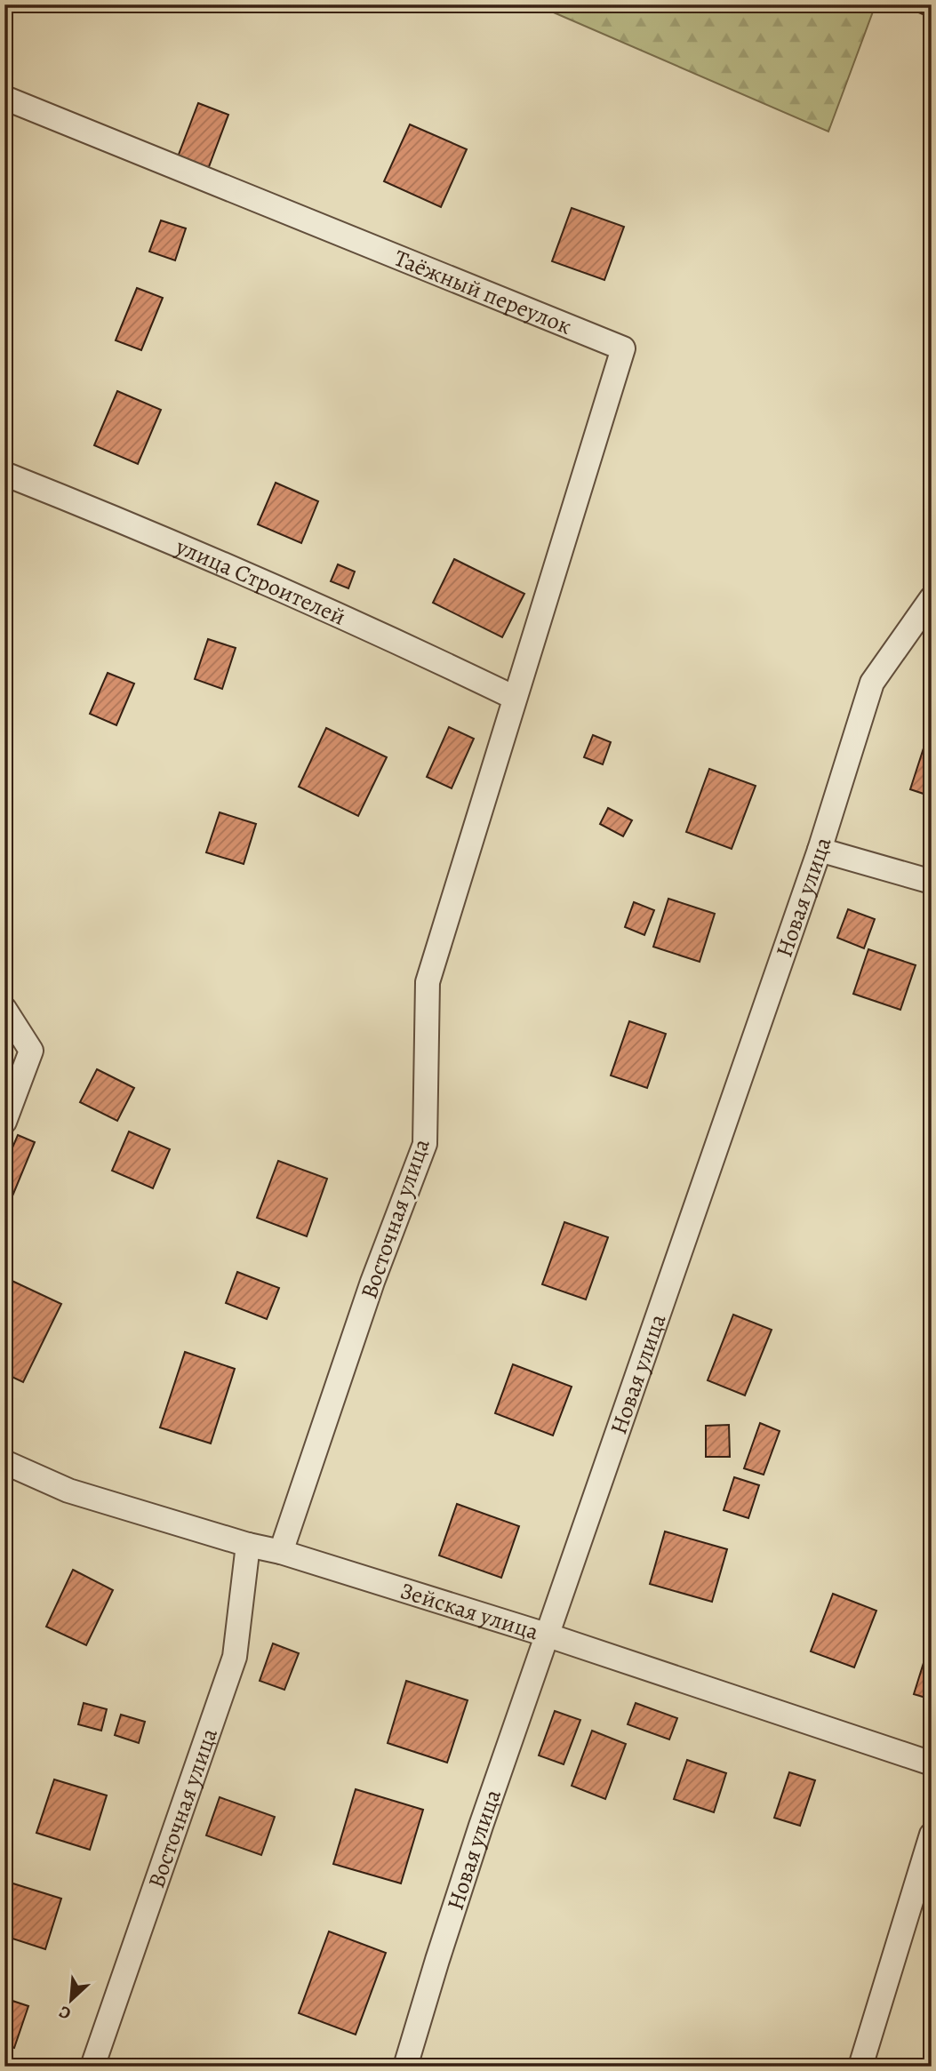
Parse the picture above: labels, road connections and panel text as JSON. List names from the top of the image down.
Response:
{
  "streets": {
    "street": [
      "Таёжный переулок",
      "улица Строителей",
      "Новая улица",
      "Восточная улица",
      "Зейская улица"
    ]
  },
  "crossings": [
    ["Таёжный переулок", "улица Строителей"],
    ["Таёжный переулок", "Восточная улица"],
    ["улица Строителей", "Восточная улица"],
    ["Новая улица", "Зейская улица"],
    ["Восточная улица", "Зейская улица"]
  ],
  "north": "bottom left"
}
